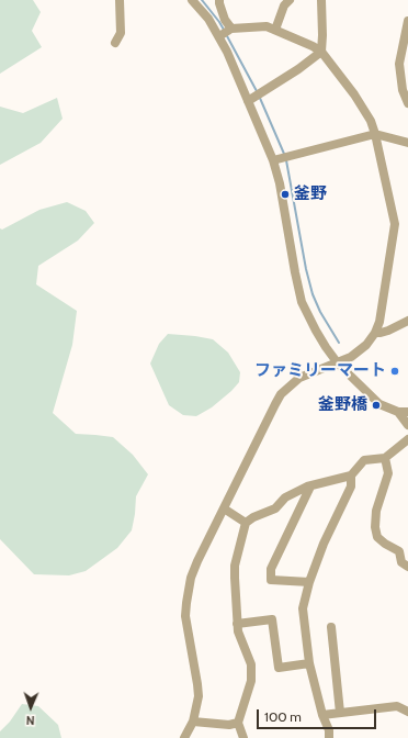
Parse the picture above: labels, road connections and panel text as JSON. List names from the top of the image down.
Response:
{
  "places": ["釜野", "ファミリーマート", "釜野橋"],
  "scale_bar": "100 m",
  "north": "bottom"
}
